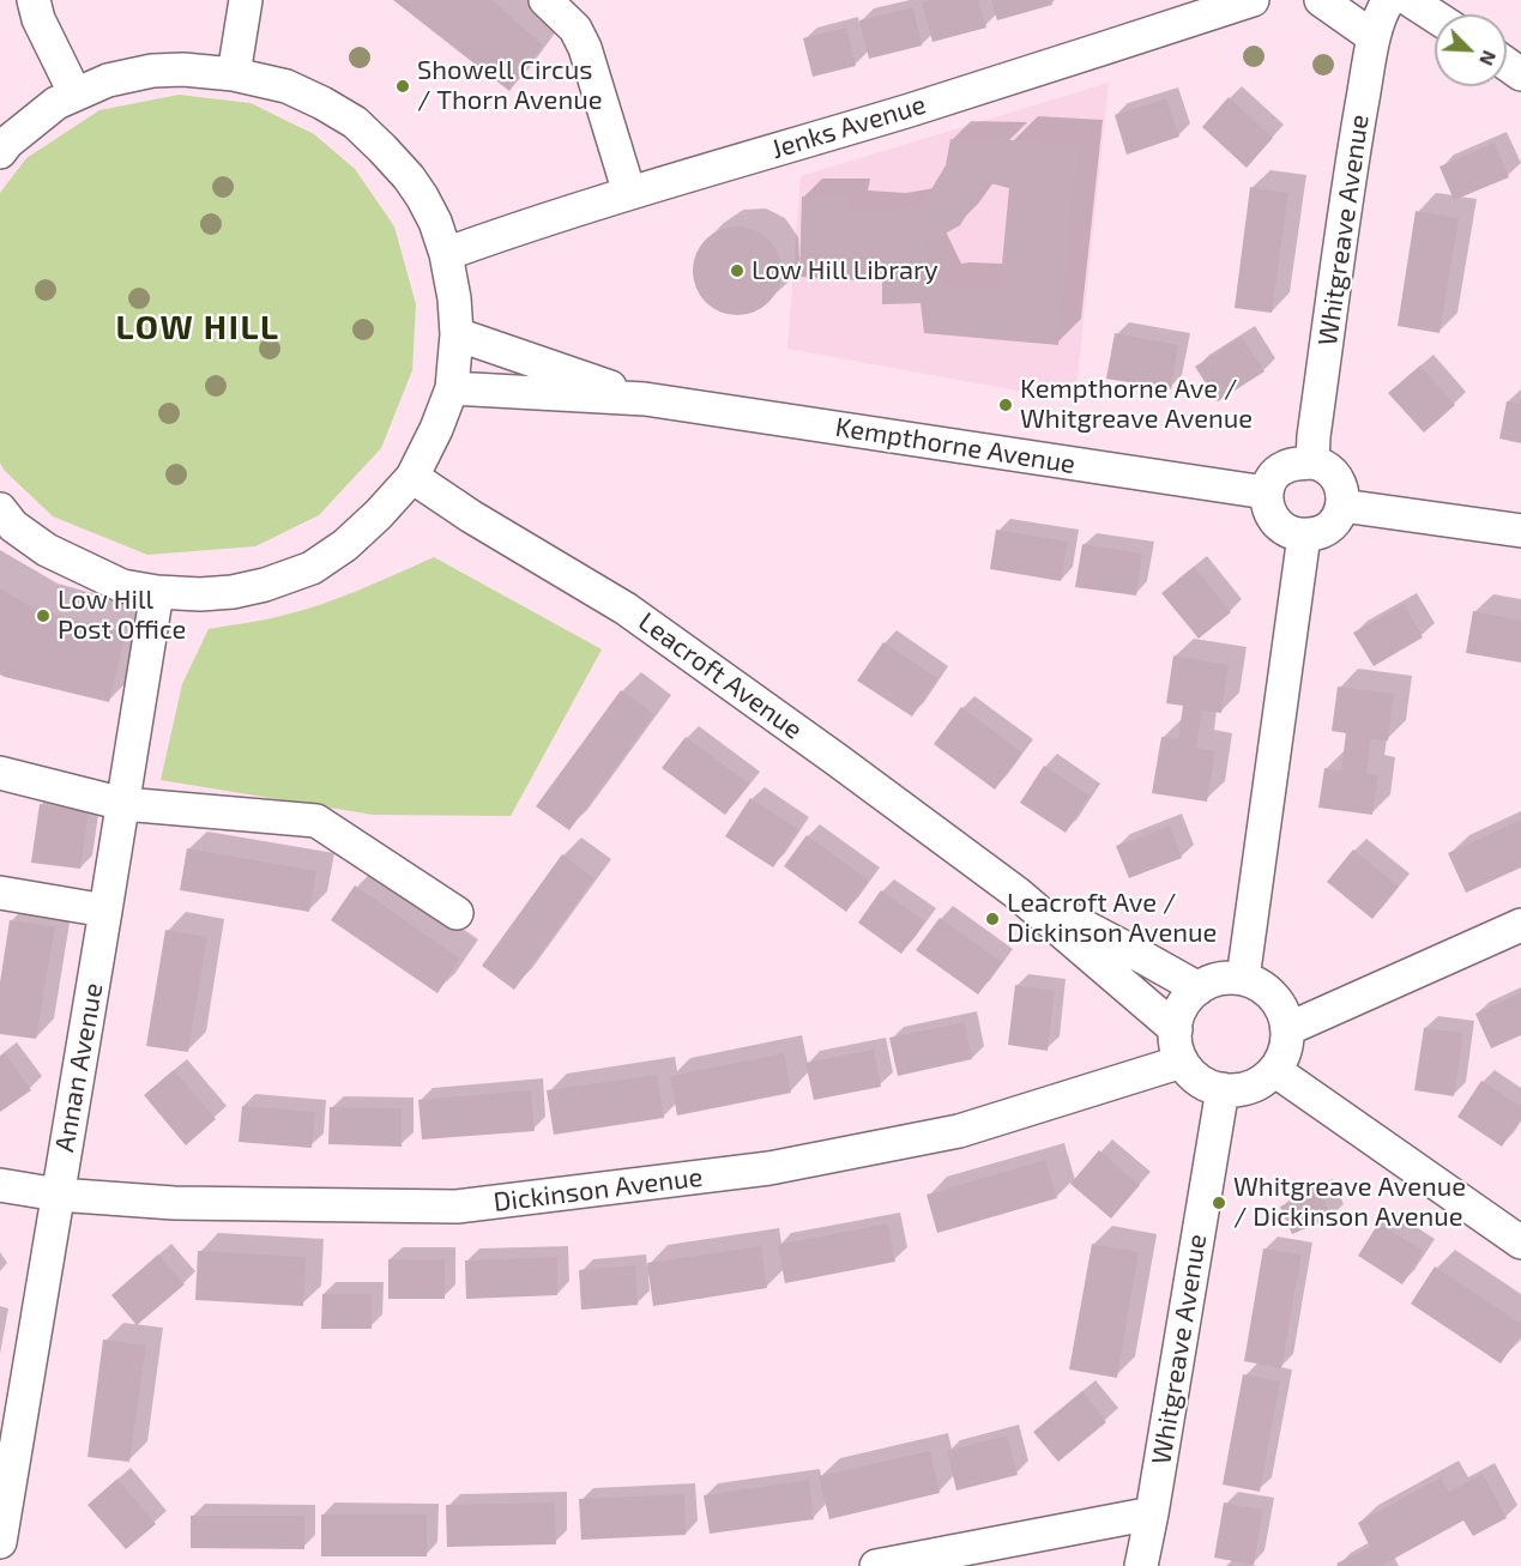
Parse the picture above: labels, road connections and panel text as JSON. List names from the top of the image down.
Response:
{
  "streets": {
    "street": [
      "Jenks Avenue",
      "Whitgreave Avenue",
      "Kempthorne Avenue",
      "Leacroft Avenue",
      "Annan Avenue",
      "Dickinson Avenue"
    ]
  },
  "crossings": [
    ["Whitgreave Avenue", "Kempthorne Avenue"],
    ["Whitgreave Avenue", "Leacroft Avenue"],
    ["Whitgreave Avenue", "Dickinson Avenue"],
    ["Leacroft Avenue", "Dickinson Avenue"],
    ["Annan Avenue", "Dickinson Avenue"]
  ],
  "districts": ["LOW HILL"],
  "places": [
    "Showell Circus / Thorn Avenue",
    "Low Hill Library",
    "Kempthorne Ave / Whitgreave Avenue",
    "Low Hill Post Office",
    "Leacroft Ave / Dickinson Avenue",
    "Whitgreave Avenue / Dickinson Avenue"
  ],
  "north": "bottom right"
}
